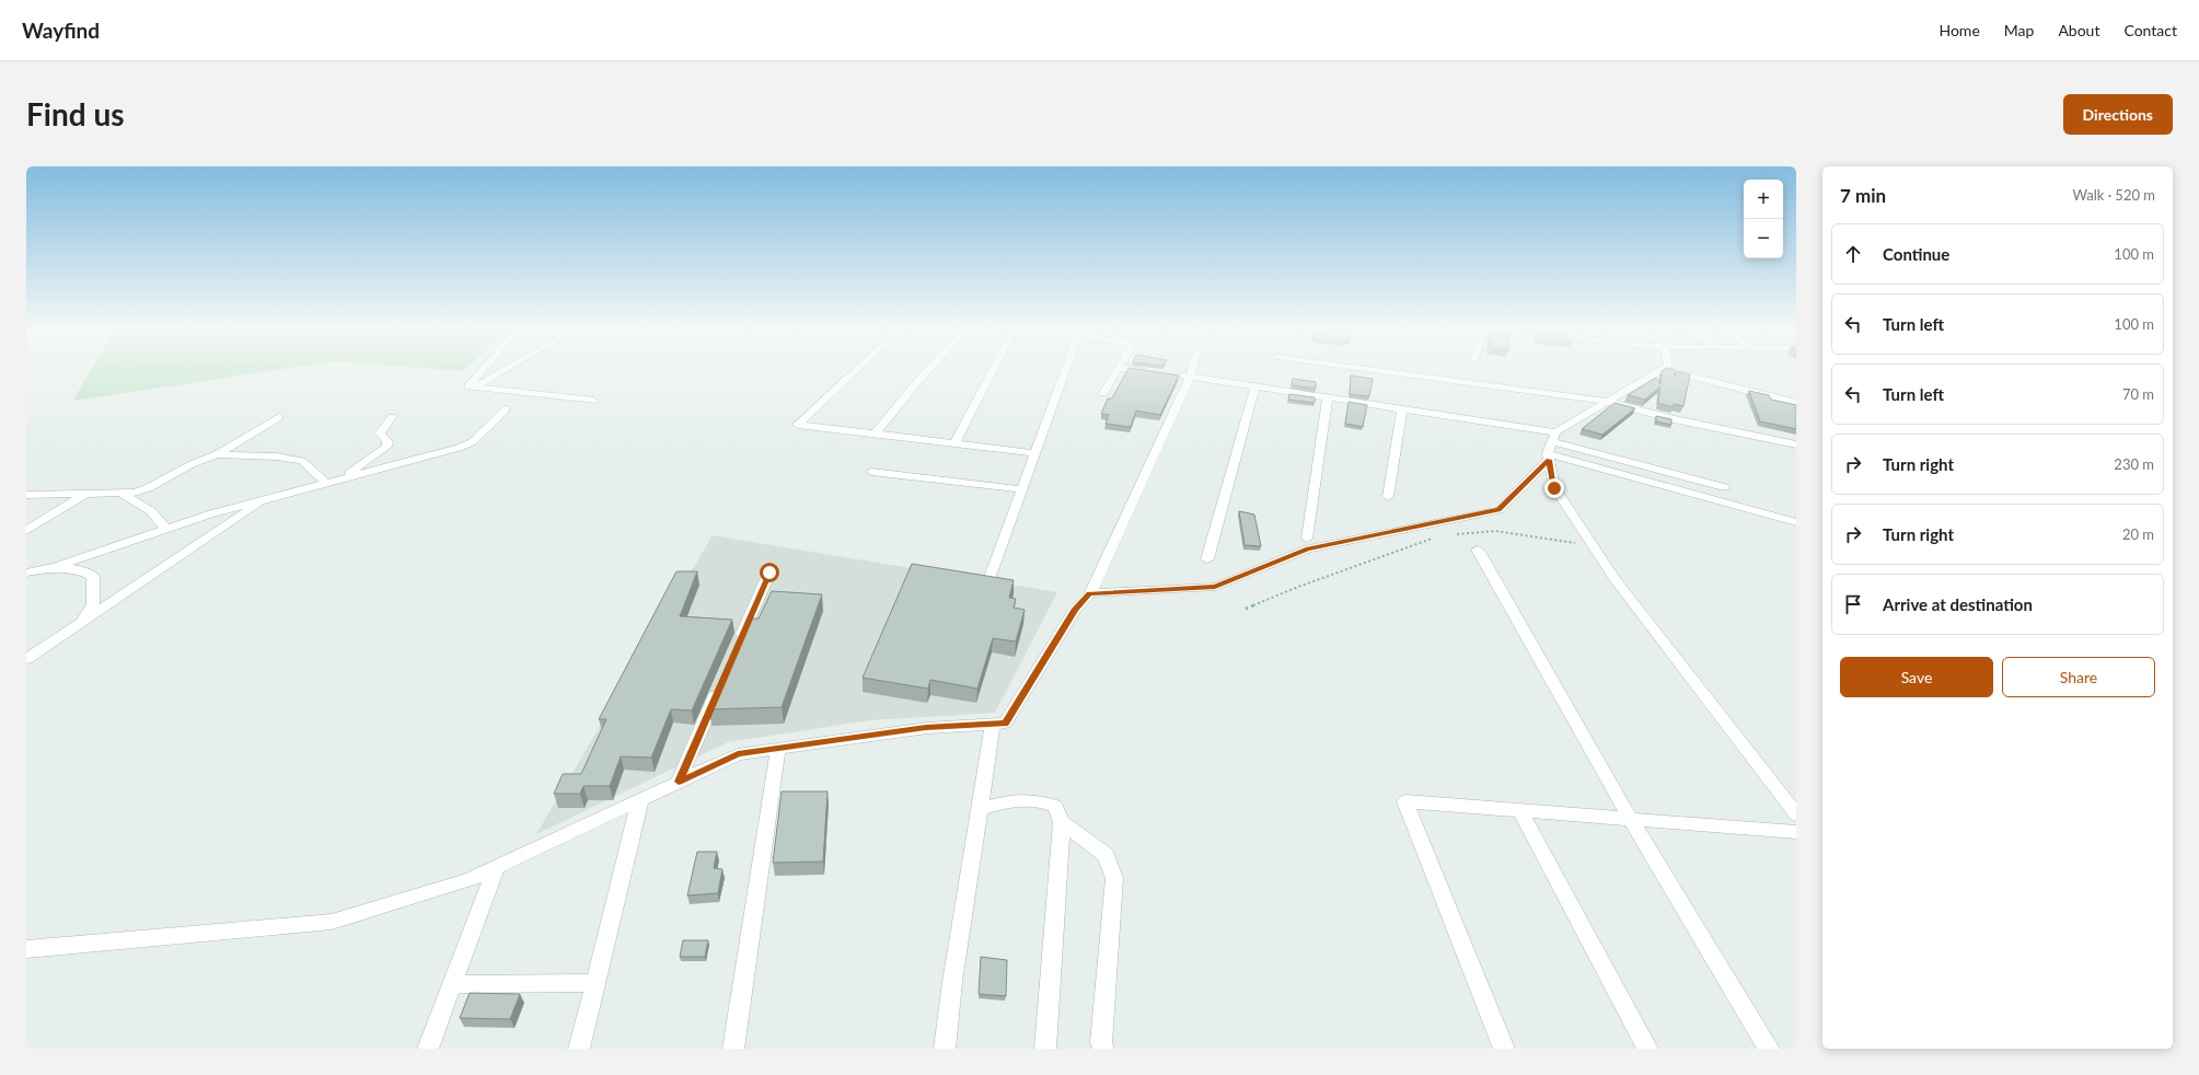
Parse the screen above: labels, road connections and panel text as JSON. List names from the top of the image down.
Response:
{
  "page": {
    "header": "Wayfind",
    "nav": [
      "Home",
      "Map",
      "About",
      "Contact"
    ],
    "buttons": [
      "Directions",
      ["Save", "Share"]
    ],
    "title": "Find us",
    "heading": ["7 min", "Walk · 520 m"],
    "map_buttons": ["+", "−"],
    "list": [
      ["Continue", "100 m"],
      ["Turn left", "100 m"],
      ["Turn left", "70 m"],
      ["Turn right", "230 m"],
      ["Turn right", "20 m"],
      "Arrive at destination"
    ]
  }
}
